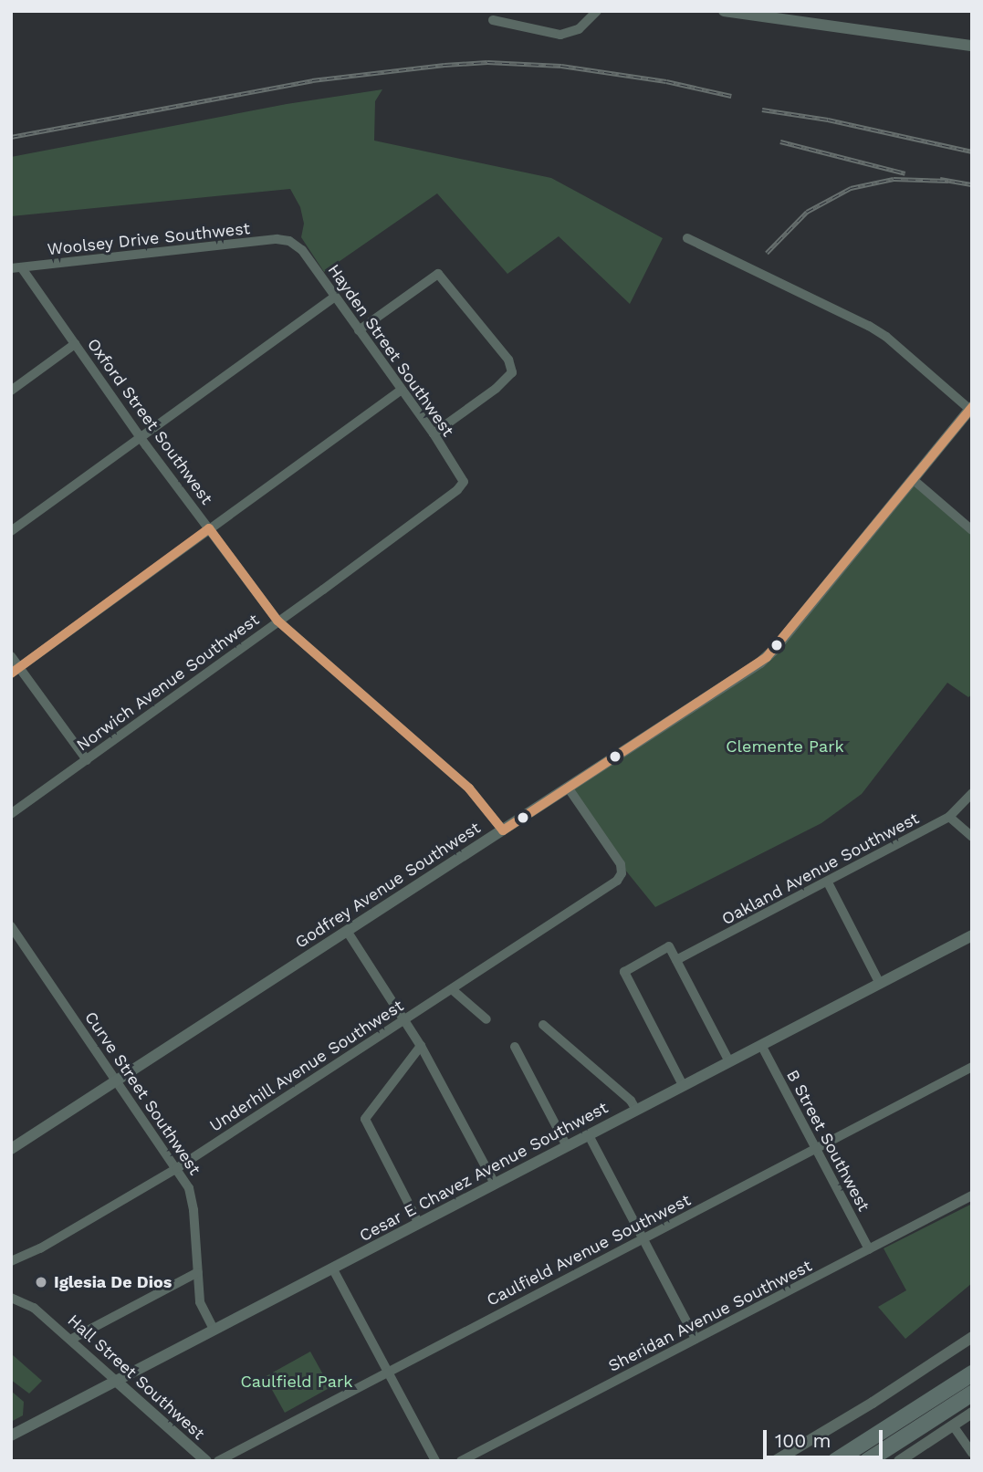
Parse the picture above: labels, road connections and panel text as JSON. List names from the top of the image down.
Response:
{
  "streets": {
    "main road": ["Godfrey Avenue Southwest", "Cesar E Chavez Avenue Southwest", "Hall Street Southwest"],
    "street": [
      "Woolsey Drive Southwest",
      "Hayden Street Southwest",
      "Oxford Street Southwest",
      "Norwich Avenue Southwest",
      "Oakland Avenue Southwest",
      "Underhill Avenue Southwest",
      "Curve Street Southwest",
      "B Street Southwest",
      "Caulfield Avenue Southwest",
      "Sheridan Avenue Southwest"
    ]
  },
  "crossings": [
    ["Woolsey Drive Southwest", "Hayden Street Southwest"],
    ["Woolsey Drive Southwest", "Oxford Street Southwest"],
    ["Hayden Street Southwest", "Norwich Avenue Southwest"],
    ["Oxford Street Southwest", "Norwich Avenue Southwest"],
    ["Oxford Street Southwest", "Godfrey Avenue Southwest"],
    ["Godfrey Avenue Southwest", "Underhill Avenue Southwest"],
    ["Godfrey Avenue Southwest", "Curve Street Southwest"],
    ["Underhill Avenue Southwest", "Curve Street Southwest"],
    ["Curve Street Southwest", "Cesar E Chavez Avenue Southwest"],
    ["B Street Southwest", "Cesar E Chavez Avenue Southwest"],
    ["B Street Southwest", "Caulfield Avenue Southwest"],
    ["B Street Southwest", "Sheridan Avenue Southwest"],
    ["Cesar E Chavez Avenue Southwest", "Hall Street Southwest"]
  ],
  "parks": ["Clemente Park", "Caulfield Park"],
  "places": ["Iglesia De Dios"],
  "scale_bar": "100 m"
}
